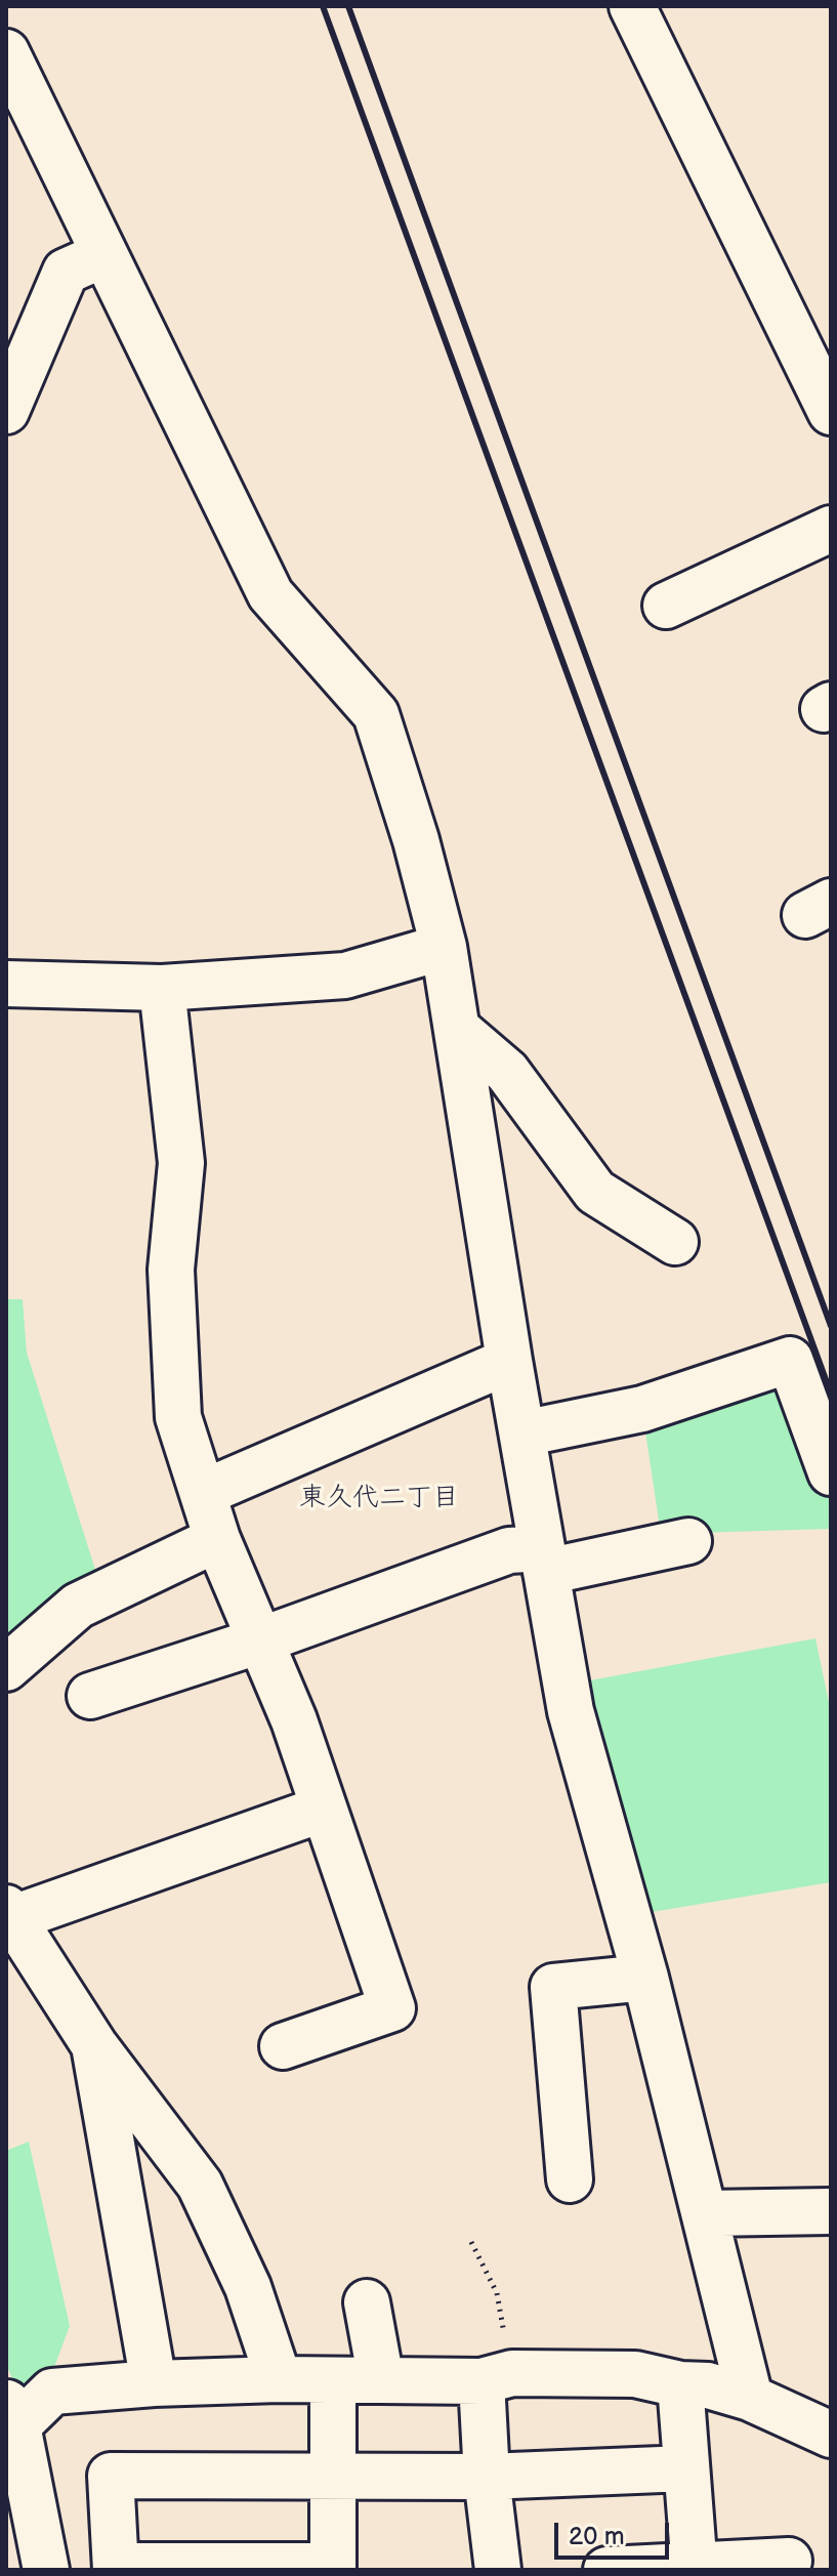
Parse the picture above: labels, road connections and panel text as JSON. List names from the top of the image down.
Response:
{
  "districts": ["東久代二丁目"],
  "scale_bar": "20 m"
}
